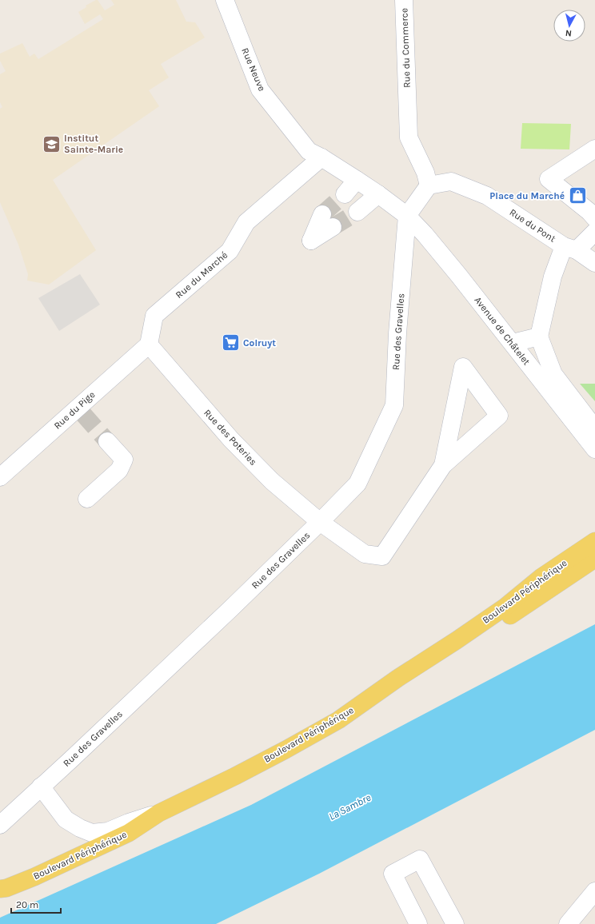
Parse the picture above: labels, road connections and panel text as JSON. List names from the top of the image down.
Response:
{
  "streets": {
    "main road": ["Boulevard Périphérique"],
    "street": [
      "Rue du Commerce",
      "Rue Neuve",
      "Rue du Pont",
      "Rue du Marché",
      "Avenue de Châtelet",
      "Rue des Gravelles",
      "Rue du Pige",
      "Rue des Poteries"
    ]
  },
  "crossings": [
    ["Rue du Commerce", "Rue du Pont"],
    ["Rue Neuve", "Rue du Marché"],
    ["Rue du Marché", "Rue du Pige"],
    ["Rue du Marché", "Rue des Poteries"],
    ["Avenue de Châtelet", "Rue des Gravelles"],
    ["Rue des Gravelles", "Rue des Poteries"],
    ["Rue du Pige", "Rue des Poteries"]
  ],
  "water": ["La Sambre"],
  "places": {
    "school or university": ["Institut Sainte-Marie"],
    "shop": ["Place du Marché"],
    "supermarket": ["Colruyt"]
  },
  "scale_bar": "20 m",
  "north": "bottom"
}
